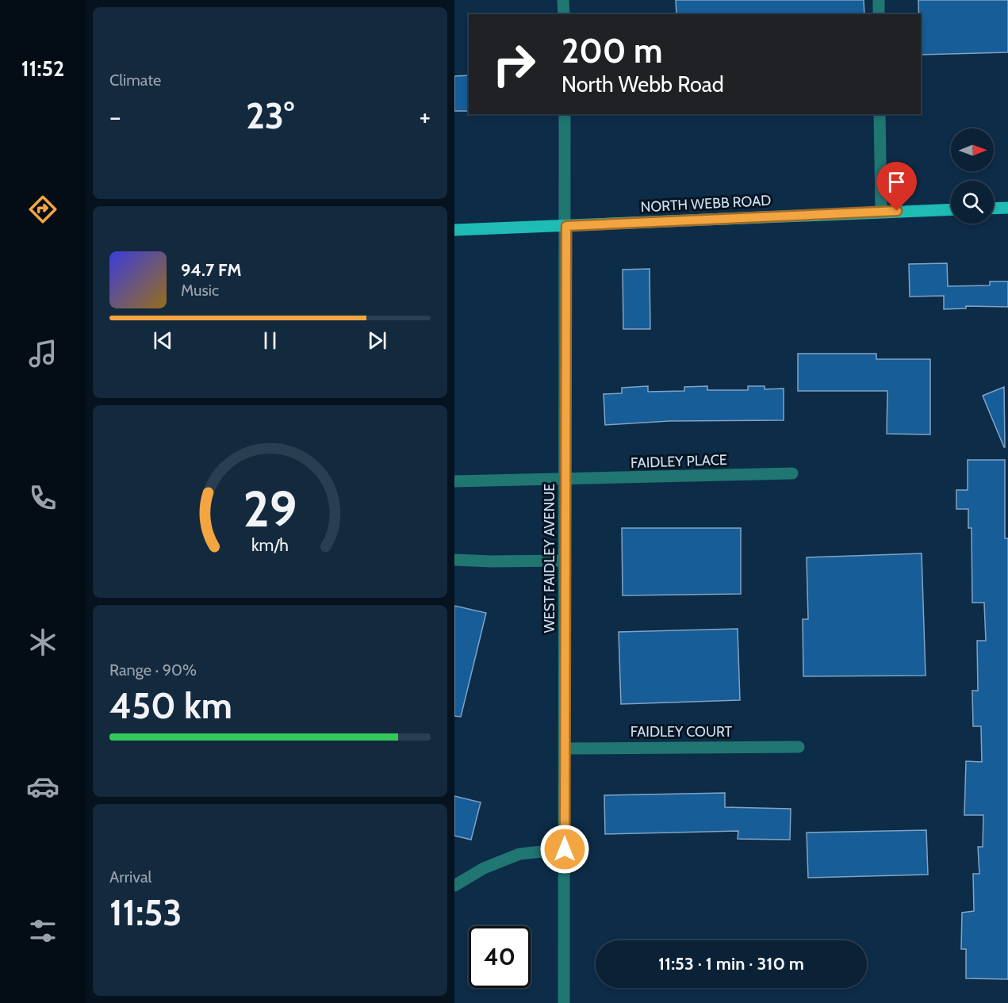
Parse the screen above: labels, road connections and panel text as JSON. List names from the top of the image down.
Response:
{
  "streets": {
    "main road": ["NORTH WEBB ROAD"],
    "street": ["FAIDLEY PLACE", "WEST FAIDLEY AVENUE", "FAIDLEY COURT"]
  },
  "crossings": [
    ["NORTH WEBB ROAD", "WEST FAIDLEY AVENUE"],
    ["FAIDLEY PLACE", "WEST FAIDLEY AVENUE"],
    ["WEST FAIDLEY AVENUE", "FAIDLEY COURT"]
  ],
  "north": "right",
  "page": {
    "tabs": "11:52",
    "tile": [
      "Climate",
      ["Range · 90%", "450 km"],
      ["Arrival", "11:53"]
    ],
    "turn": ["200 m", "North Webb Road"],
    "heat": ["−", "23°", "+"],
    "song": ["94.7 FM", "Music"],
    "limit": "40",
    "trip": "11:53 · 1 min · 310 m",
    "gauge": ["29", "km/h"]
  }
}
